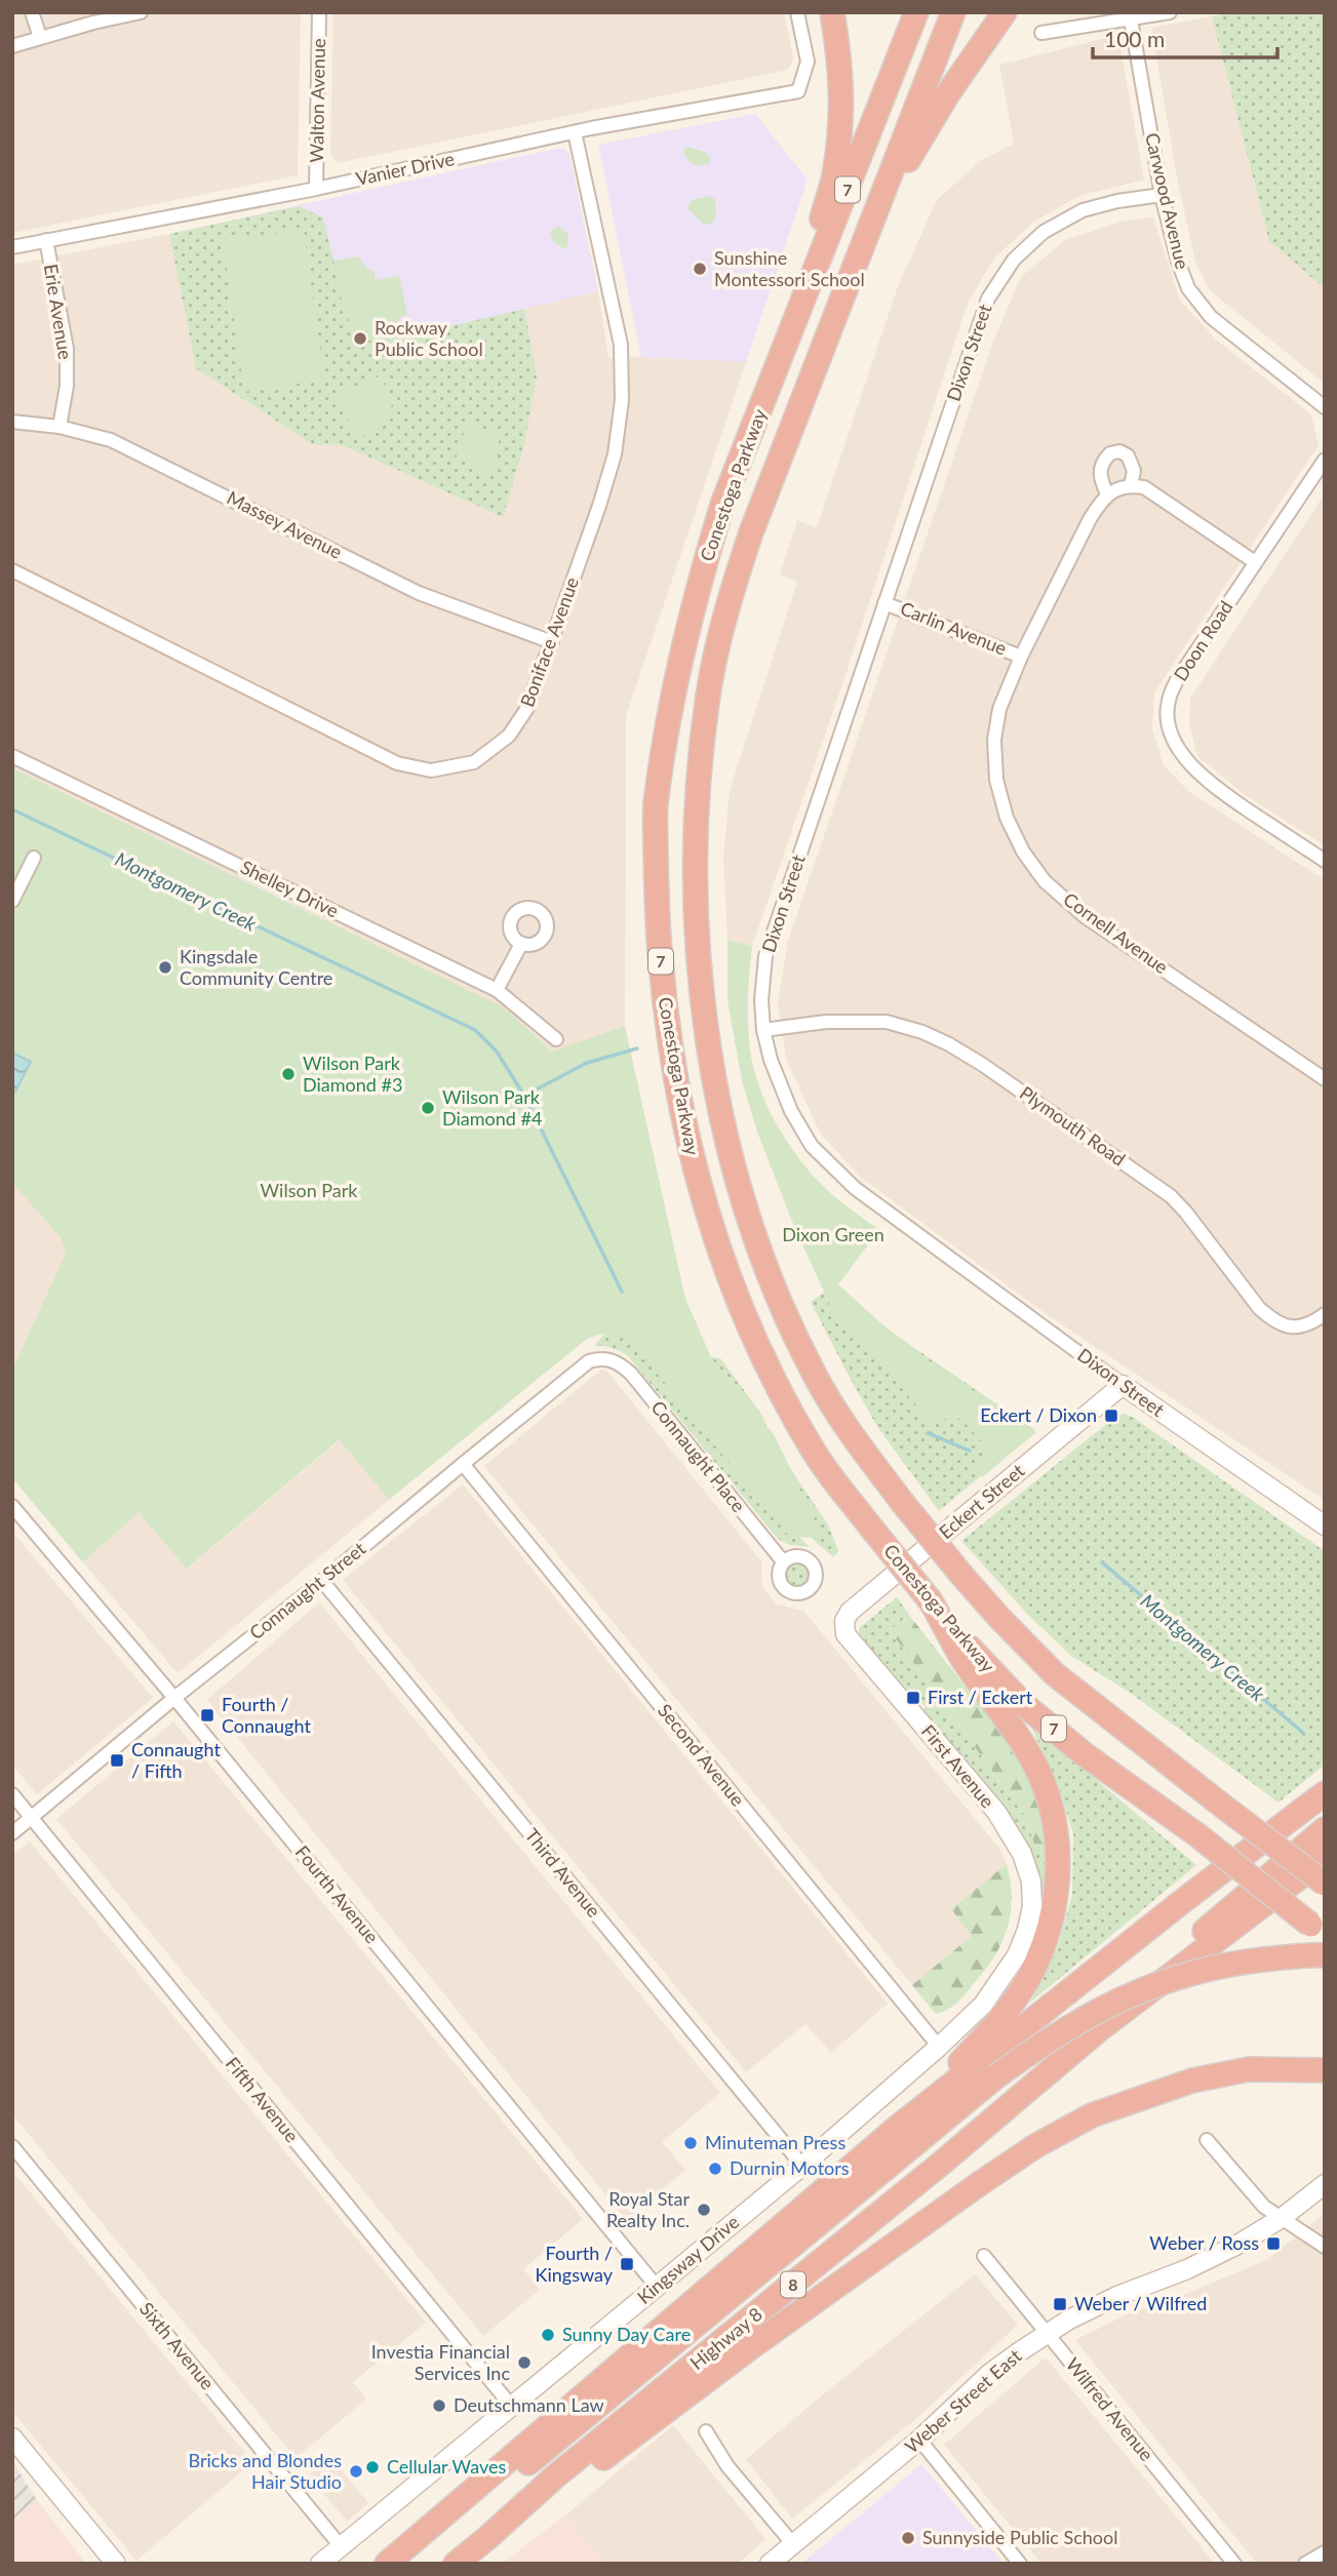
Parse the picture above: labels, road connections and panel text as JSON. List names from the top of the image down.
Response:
{
  "streets": {
    "highway": [
      "7",
      "Conestoga Parkway",
      "8",
      "Highway 8"
    ],
    "street": [
      "Walton Avenue",
      "Vanier Drive",
      "Carwood Avenue",
      "Erie Avenue",
      "Dixon Street",
      "Massey Avenue",
      "Carlin Avenue",
      "Doon Road",
      "Boniface Avenue",
      "Shelley Drive",
      "Cornell Avenue",
      "Plymouth Road",
      "Connaught Place",
      "Eckert Street",
      "Connaught Street",
      "Second Avenue",
      "First Avenue",
      "Third Avenue",
      "Fourth Avenue",
      "Fifth Avenue",
      "Kingsway Drive",
      "Sixth Avenue",
      "Weber Street East",
      "Wilfred Avenue"
    ]
  },
  "crossings": [
    ["Walton Avenue", "Vanier Drive"],
    ["Vanier Drive", "Erie Avenue"],
    ["Vanier Drive", "Boniface Avenue"],
    ["Carwood Avenue", "Dixon Street"],
    ["Erie Avenue", "Massey Avenue"],
    ["Dixon Street", "Carlin Avenue"],
    ["Dixon Street", "Plymouth Road"],
    ["Dixon Street", "Eckert Street"],
    ["Massey Avenue", "Boniface Avenue"],
    ["Carlin Avenue", "Cornell Avenue"],
    ["Connaught Place", "Connaught Street"],
    ["Eckert Street", "First Avenue"],
    ["Connaught Street", "Second Avenue"],
    ["Connaught Street", "Third Avenue"],
    ["Connaught Street", "Fourth Avenue"],
    ["Connaught Street", "Fifth Avenue"],
    ["Second Avenue", "Kingsway Drive"],
    ["First Avenue", "Kingsway Drive"],
    ["Third Avenue", "Kingsway Drive"],
    ["Fourth Avenue", "Kingsway Drive"],
    ["Fifth Avenue", "Kingsway Drive"],
    ["Kingsway Drive", "Sixth Avenue"],
    ["Weber Street East", "Wilfred Avenue"]
  ],
  "water": ["Montgomery Creek"],
  "parks": ["Wilson Park", "Dixon Green"],
  "places": {
    "other": [
      "Sunshine Montessori School",
      "Rockway Public School",
      "Kingsdale Community Centre",
      "Wilson Park Diamond #3",
      "Wilson Park Diamond #4",
      "Minuteman Press",
      "Durnin Motors",
      "Royal Star Realty Inc.",
      "Sunny Day Care",
      "Investia Financial Services Inc",
      "Deutschmann Law",
      "Cellular Waves",
      "Bricks and Blondes Hair Studio",
      "Sunnyside Public School"
    ],
    "transit": [
      "Eckert / Dixon",
      "First / Eckert",
      "Fourth / Connaught",
      "Connaught / Fifth",
      "Weber / Ross",
      "Fourth / Kingsway",
      "Weber / Wilfred"
    ]
  },
  "scale_bar": "100 m"
}
